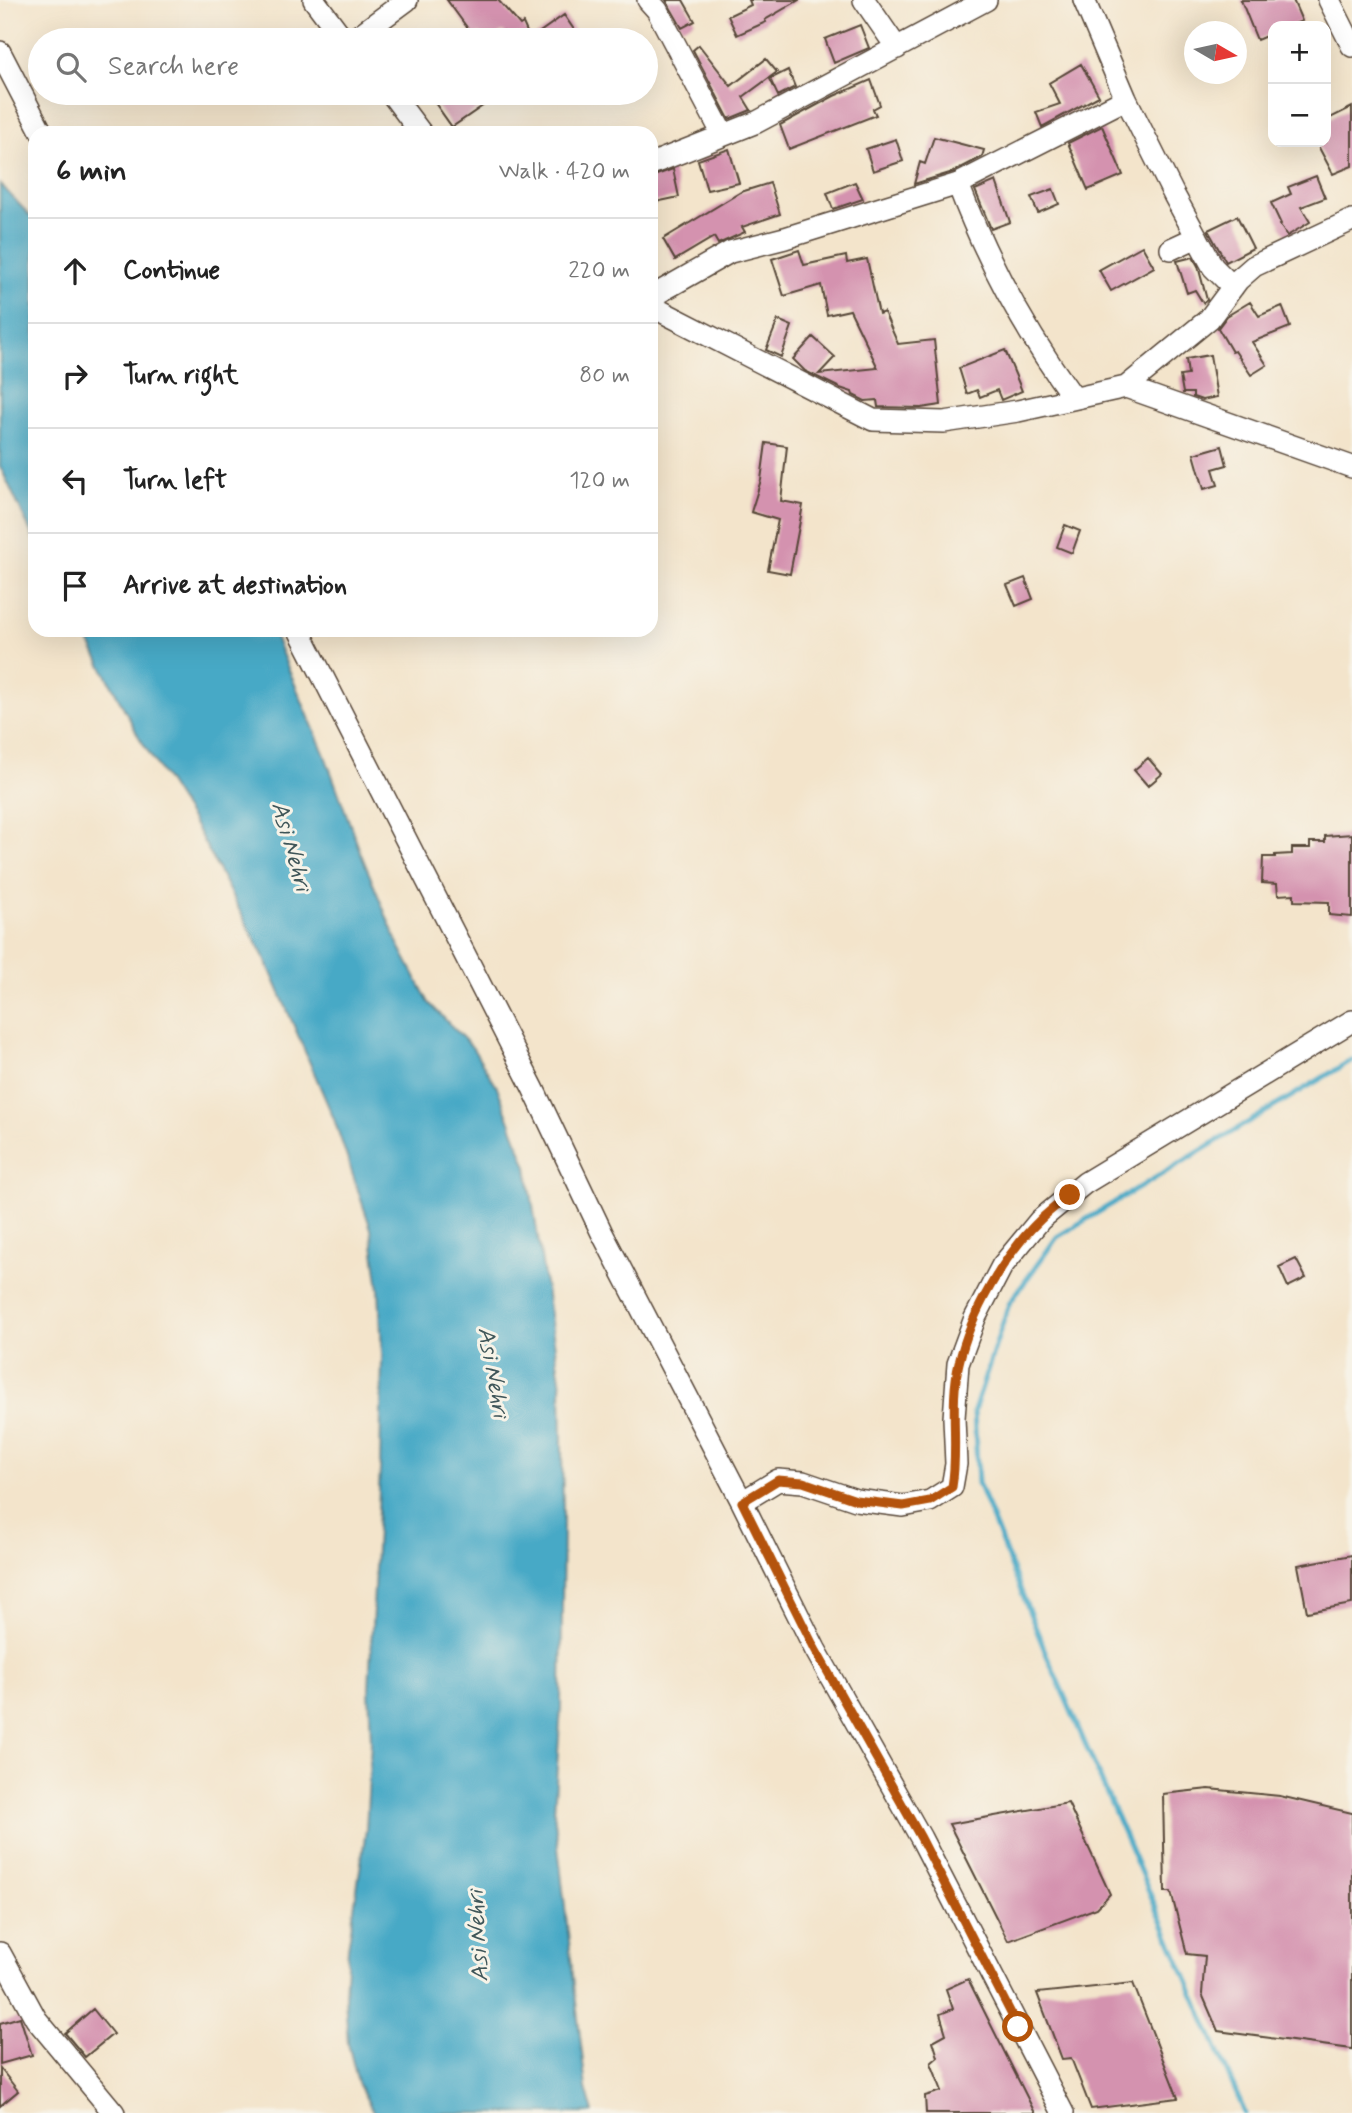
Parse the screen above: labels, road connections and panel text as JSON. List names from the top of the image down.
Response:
{
  "water": ["Asi Nehri"],
  "north": "right",
  "page": {
    "map_buttons": ["+", "−"],
    "search": "Search here",
    "heading": ["6 min", "Walk · 420 m"],
    "list": [
      ["Continue", "220 m"],
      ["Turn right", "80 m"],
      ["Turn left", "120 m"],
      "Arrive at destination"
    ]
  }
}
